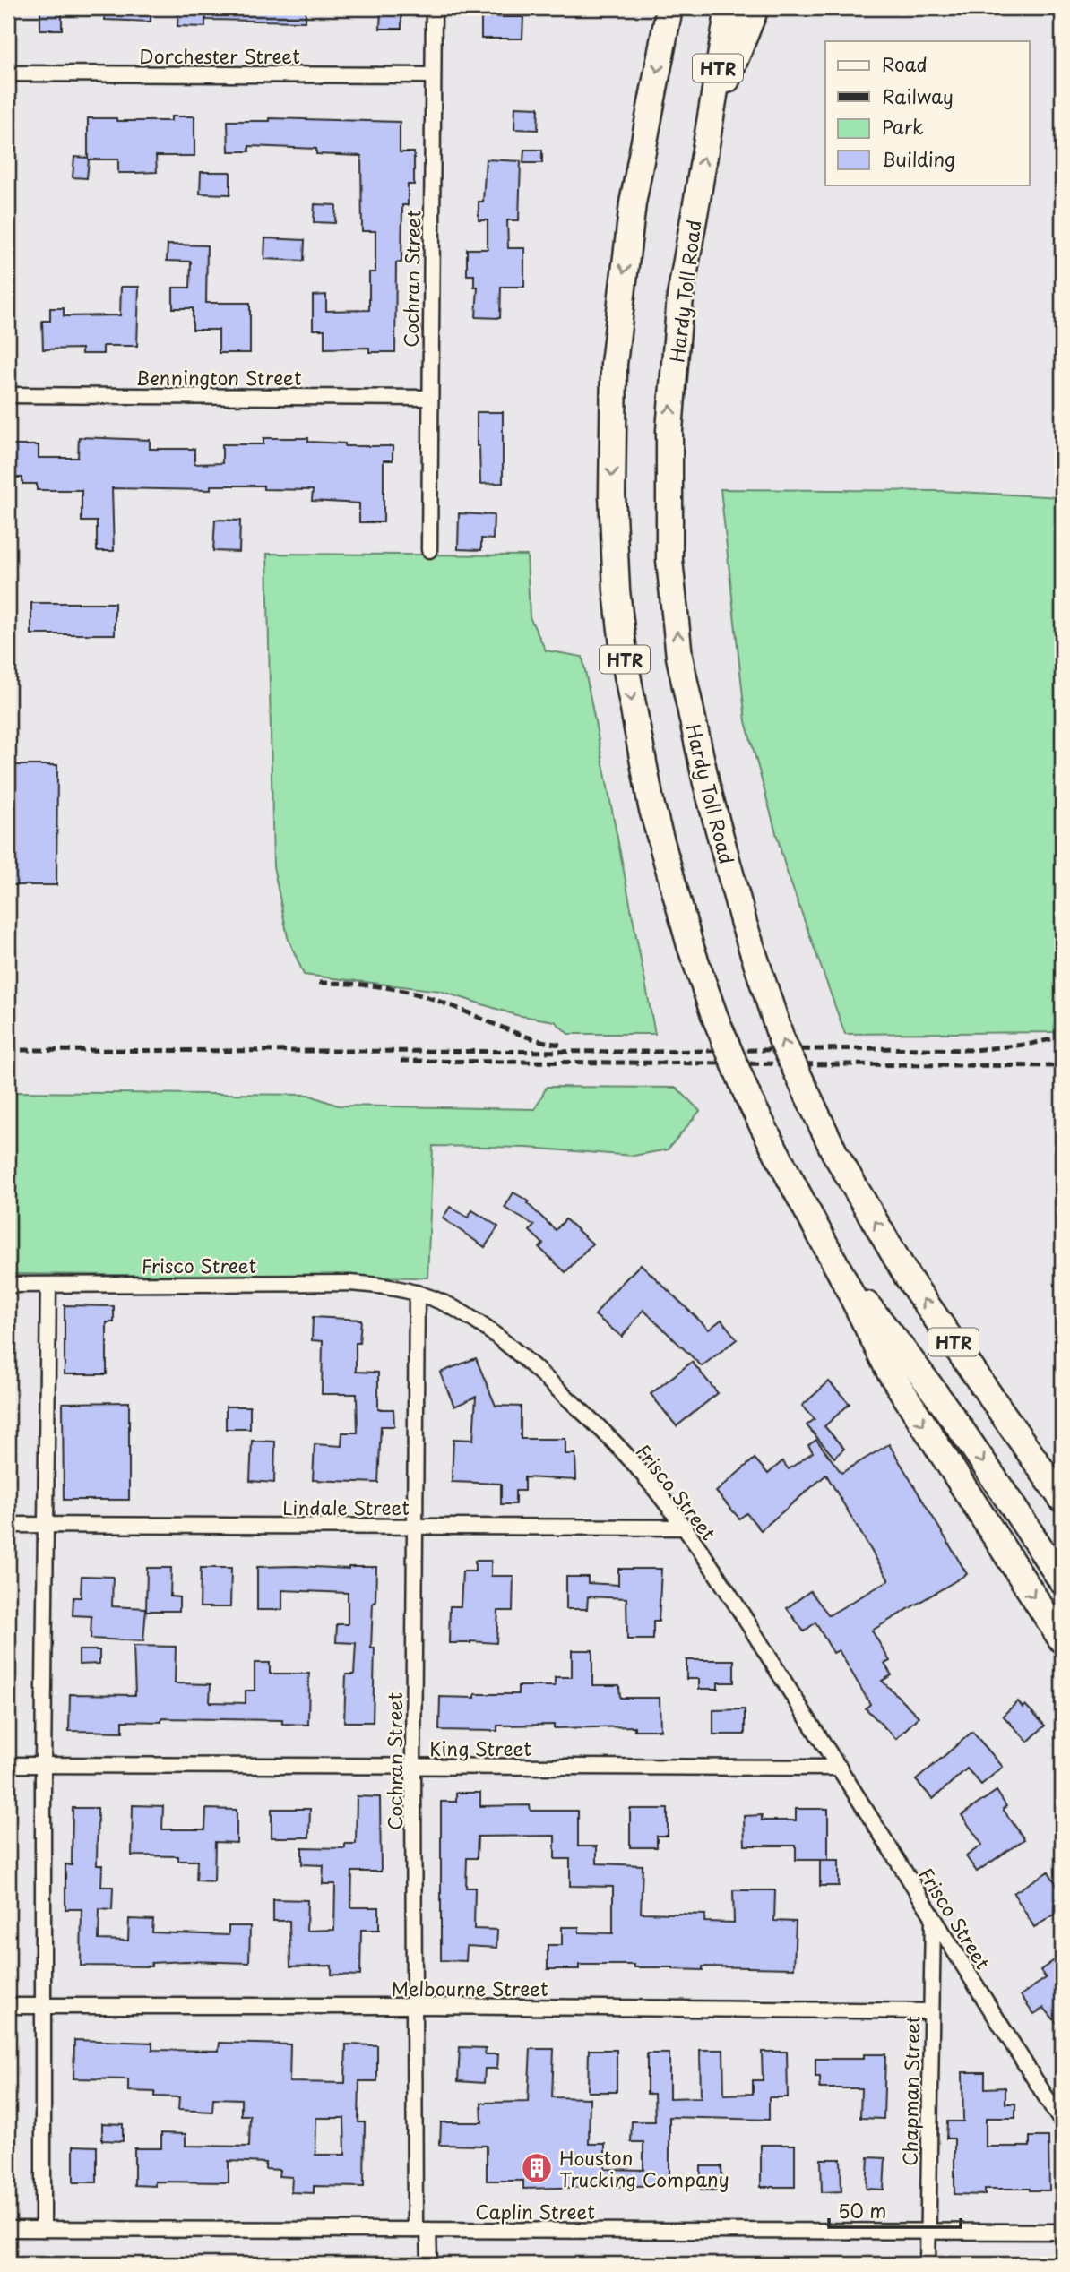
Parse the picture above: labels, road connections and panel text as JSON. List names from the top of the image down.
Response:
{
  "streets": {
    "highway": ["HTR", "Hardy Toll Road"],
    "street": [
      "Dorchester Street",
      "Cochran Street",
      "Bennington Street",
      "Frisco Street",
      "Lindale Street",
      "King Street",
      "Melbourne Street",
      "Chapman Street",
      "Caplin Street"
    ]
  },
  "crossings": [
    ["Dorchester Street", "Cochran Street"],
    ["Cochran Street", "Bennington Street"],
    ["Cochran Street", "Frisco Street"],
    ["Cochran Street", "Lindale Street"],
    ["Cochran Street", "King Street"],
    ["Cochran Street", "Melbourne Street"],
    ["Cochran Street", "Caplin Street"],
    ["Frisco Street", "Lindale Street"],
    ["Frisco Street", "King Street"],
    ["Frisco Street", "Chapman Street"],
    ["Melbourne Street", "Chapman Street"],
    ["Chapman Street", "Caplin Street"]
  ],
  "places": {
    "building": ["Houston Trucking Company"]
  },
  "legend": [
    "Road",
    "Railway",
    "Park",
    "Building"
  ],
  "scale_bar": "50 m"
}
